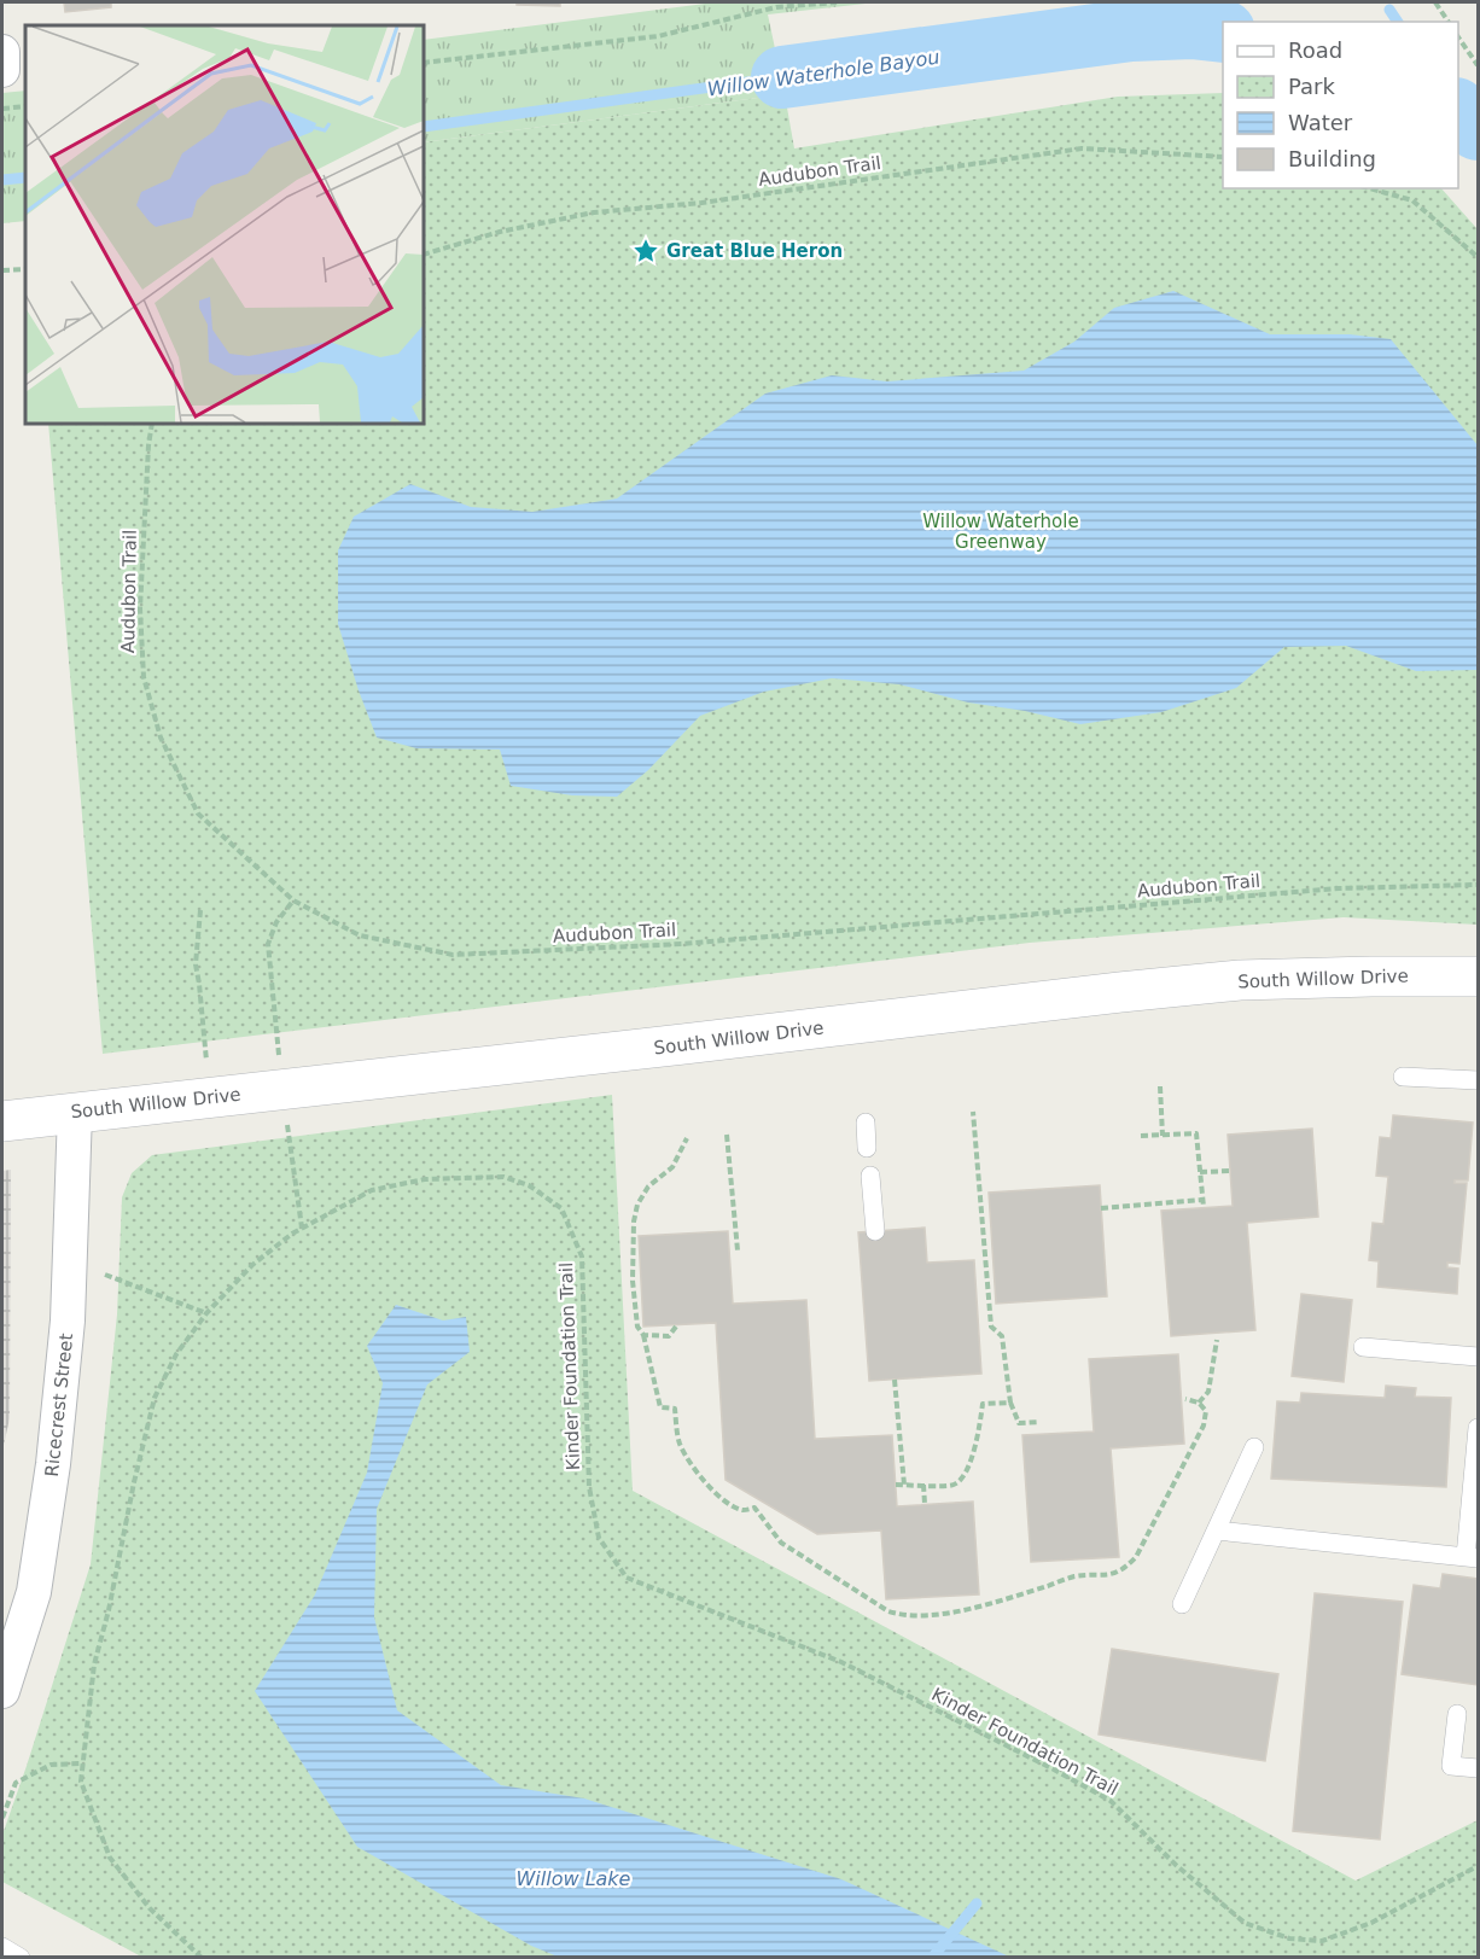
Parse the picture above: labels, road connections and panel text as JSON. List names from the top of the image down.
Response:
{
  "streets": {
    "street": ["South Willow Drive", "Ricecrest Street"],
    "path": ["Audubon Trail", "Kinder Foundation Trail"]
  },
  "crossings": [
    ["South Willow Drive", "Ricecrest Street"]
  ],
  "water": ["Willow Waterhole Bayou", "Willow Lake"],
  "parks": ["Willow Waterhole Greenway"],
  "places": {
    "place": ["Great Blue Heron"]
  },
  "legend": [
    "Road",
    "Park",
    "Water",
    "Building"
  ]
}
